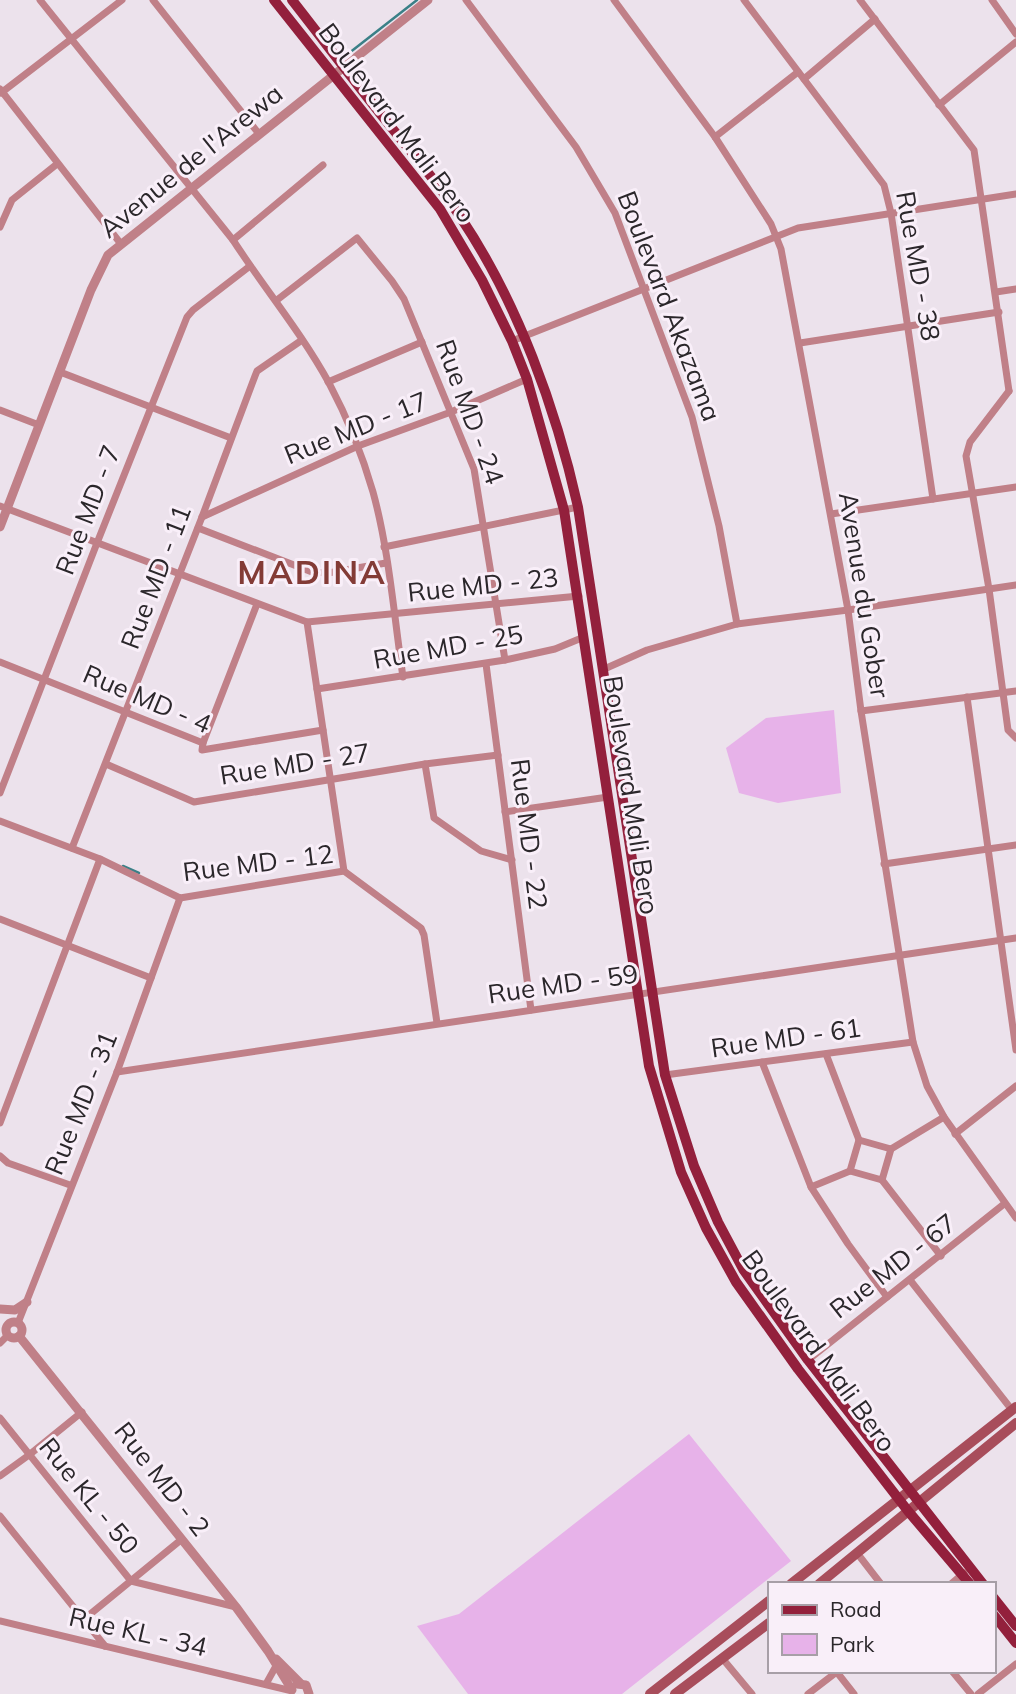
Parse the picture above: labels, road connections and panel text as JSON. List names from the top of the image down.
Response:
{
  "streets": {
    "main road": ["Boulevard Mali Bero"],
    "street": [
      "Avenue de l'Arewa",
      "Rue MD - 38",
      "Boulevard Akazama",
      "Rue MD - 24",
      "Rue MD - 17",
      "Rue MD - 7",
      "Rue MD - 11",
      "Rue MD - 23",
      "Avenue du Gober",
      "Rue MD - 25",
      "Rue MD - 4",
      "Rue MD - 27",
      "Rue MD - 22",
      "Rue MD - 12",
      "Rue MD - 59",
      "Rue MD - 61",
      "Rue MD - 31",
      "Rue MD - 67",
      "Rue MD - 2",
      "Rue KL - 50",
      "Rue KL - 34"
    ]
  },
  "crossings": [
    ["Boulevard Mali Bero", "Avenue de l'Arewa"],
    ["Boulevard Mali Bero", "Rue MD - 17"],
    ["Boulevard Mali Bero", "Rue MD - 23"],
    ["Boulevard Mali Bero", "Rue MD - 25"],
    ["Boulevard Mali Bero", "Rue MD - 59"],
    ["Boulevard Mali Bero", "Rue MD - 61"],
    ["Boulevard Mali Bero", "Rue MD - 67"],
    ["Rue MD - 24", "Rue MD - 17"],
    ["Rue MD - 24", "Rue MD - 23"],
    ["Rue MD - 24", "Rue MD - 25"],
    ["Rue MD - 17", "Rue MD - 11"],
    ["Rue MD - 7", "Rue MD - 4"],
    ["Rue MD - 11", "Rue MD - 4"],
    ["Rue MD - 11", "Rue MD - 27"],
    ["Rue MD - 11", "Rue MD - 12"],
    ["Avenue du Gober", "Rue MD - 59"],
    ["Avenue du Gober", "Rue MD - 61"],
    ["Avenue du Gober", "Rue MD - 67"],
    ["Rue MD - 25", "Rue MD - 22"],
    ["Rue MD - 27", "Rue MD - 22"],
    ["Rue MD - 22", "Rue MD - 59"],
    ["Rue MD - 12", "Rue MD - 59"],
    ["Rue MD - 12", "Rue MD - 31"],
    ["Rue MD - 59", "Rue MD - 31"],
    ["Rue MD - 31", "Rue MD - 2"],
    ["Rue MD - 2", "Rue KL - 50"],
    ["Rue MD - 2", "Rue KL - 34"]
  ],
  "districts": ["MADINA"],
  "legend": ["Road", "Park"]
}
